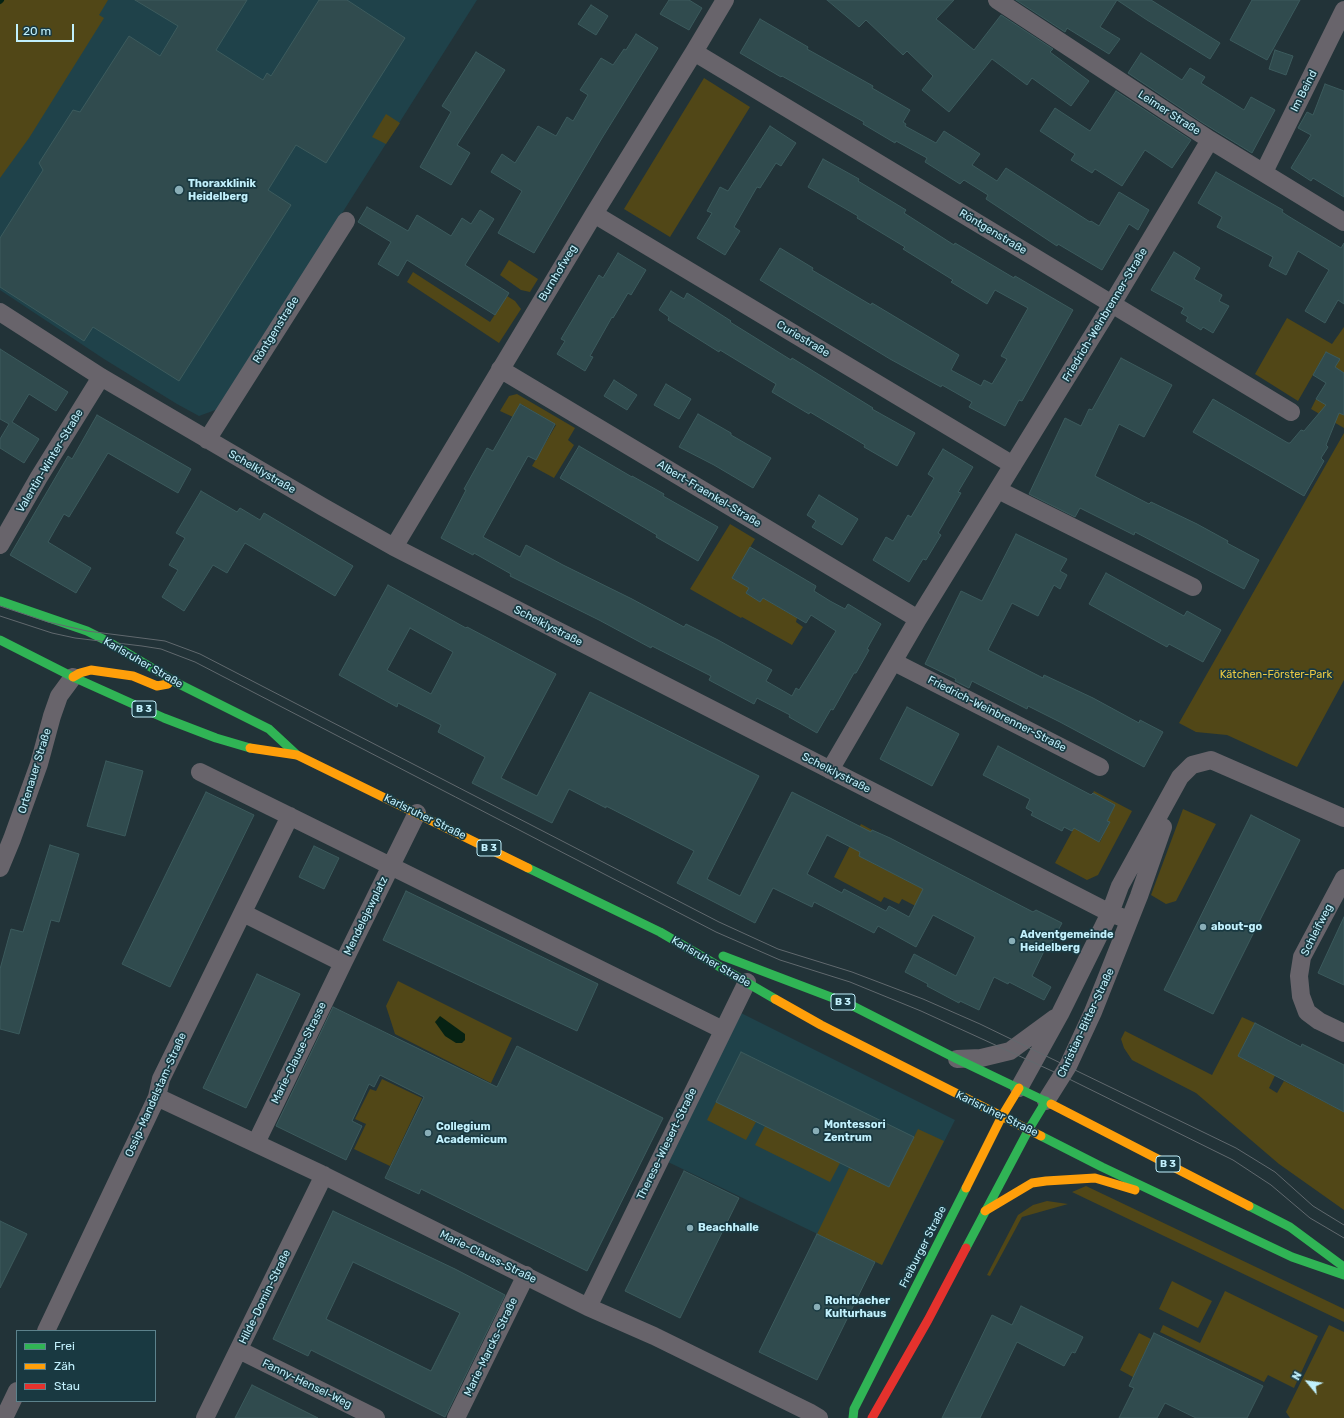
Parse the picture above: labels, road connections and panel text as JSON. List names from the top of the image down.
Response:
{
  "streets": {
    "main road": ["Karlsruher Straße", "B 3", "Freiburger Straße"],
    "street": [
      "Im Beind",
      "Leimer Straße",
      "Röntgenstraße",
      "Burnhofweg",
      "Friedrich-Weinbrenner-Straße",
      "Curiestraße",
      "Valentin-Winter-Straße",
      "Schelklystraße",
      "Albert-Fraenkel-Straße",
      "Ortenauer Straße",
      "Mendelejewplatz",
      "Schleifweg",
      "Christian-Bitter-Straße",
      "Marie-Clause-Strasse",
      "Ossip-Mandelstam-Straße",
      "Therese-Wiesert-Straße",
      "Marie-Clauss-Straße",
      "Hilde-Domin-Straße",
      "Marie-Marcks-Straße",
      "Fanny-Hensel-Weg"
    ]
  },
  "crossings": [
    ["Im Beind", "Leimer Straße"],
    ["Leimer Straße", "Friedrich-Weinbrenner-Straße"],
    ["Röntgenstraße", "Burnhofweg"],
    ["Röntgenstraße", "Friedrich-Weinbrenner-Straße"],
    ["Röntgenstraße", "Schelklystraße"],
    ["Burnhofweg", "Curiestraße"],
    ["Burnhofweg", "Schelklystraße"],
    ["Burnhofweg", "Albert-Fraenkel-Straße"],
    ["Friedrich-Weinbrenner-Straße", "Curiestraße"],
    ["Friedrich-Weinbrenner-Straße", "Schelklystraße"],
    ["Friedrich-Weinbrenner-Straße", "Albert-Fraenkel-Straße"],
    ["Valentin-Winter-Straße", "Schelklystraße"],
    ["Karlsruher Straße", "B 3"],
    ["Karlsruher Straße", "Ortenauer Straße"],
    ["Karlsruher Straße", "Mendelejewplatz"],
    ["Karlsruher Straße", "Christian-Bitter-Straße"],
    ["Karlsruher Straße", "Therese-Wiesert-Straße"],
    ["Karlsruher Straße", "Freiburger Straße"],
    ["B 3", "Ortenauer Straße"],
    ["Mendelejewplatz", "Marie-Clause-Strasse"],
    ["Mendelejewplatz", "Ossip-Mandelstam-Straße"],
    ["Marie-Clause-Strasse", "Marie-Clauss-Straße"],
    ["Ossip-Mandelstam-Straße", "Marie-Clauss-Straße"],
    ["Therese-Wiesert-Straße", "Marie-Clauss-Straße"],
    ["Marie-Clauss-Straße", "Hilde-Domin-Straße"],
    ["Marie-Clauss-Straße", "Marie-Marcks-Straße"],
    ["Hilde-Domin-Straße", "Fanny-Hensel-Weg"]
  ],
  "parks": ["Kätchen-Förster-Park"],
  "places": [
    "Thoraxklinik Heidelberg",
    "about-go",
    "Adventgemeinde Heidelberg",
    "Montessori Zentrum",
    "Collegium Academicum",
    "Beachhalle",
    "Rohrbacher Kulturhaus"
  ],
  "legend": ["Frei", "Zäh", "Stau"],
  "scale_bar": "20 m",
  "north": "top left"
}
